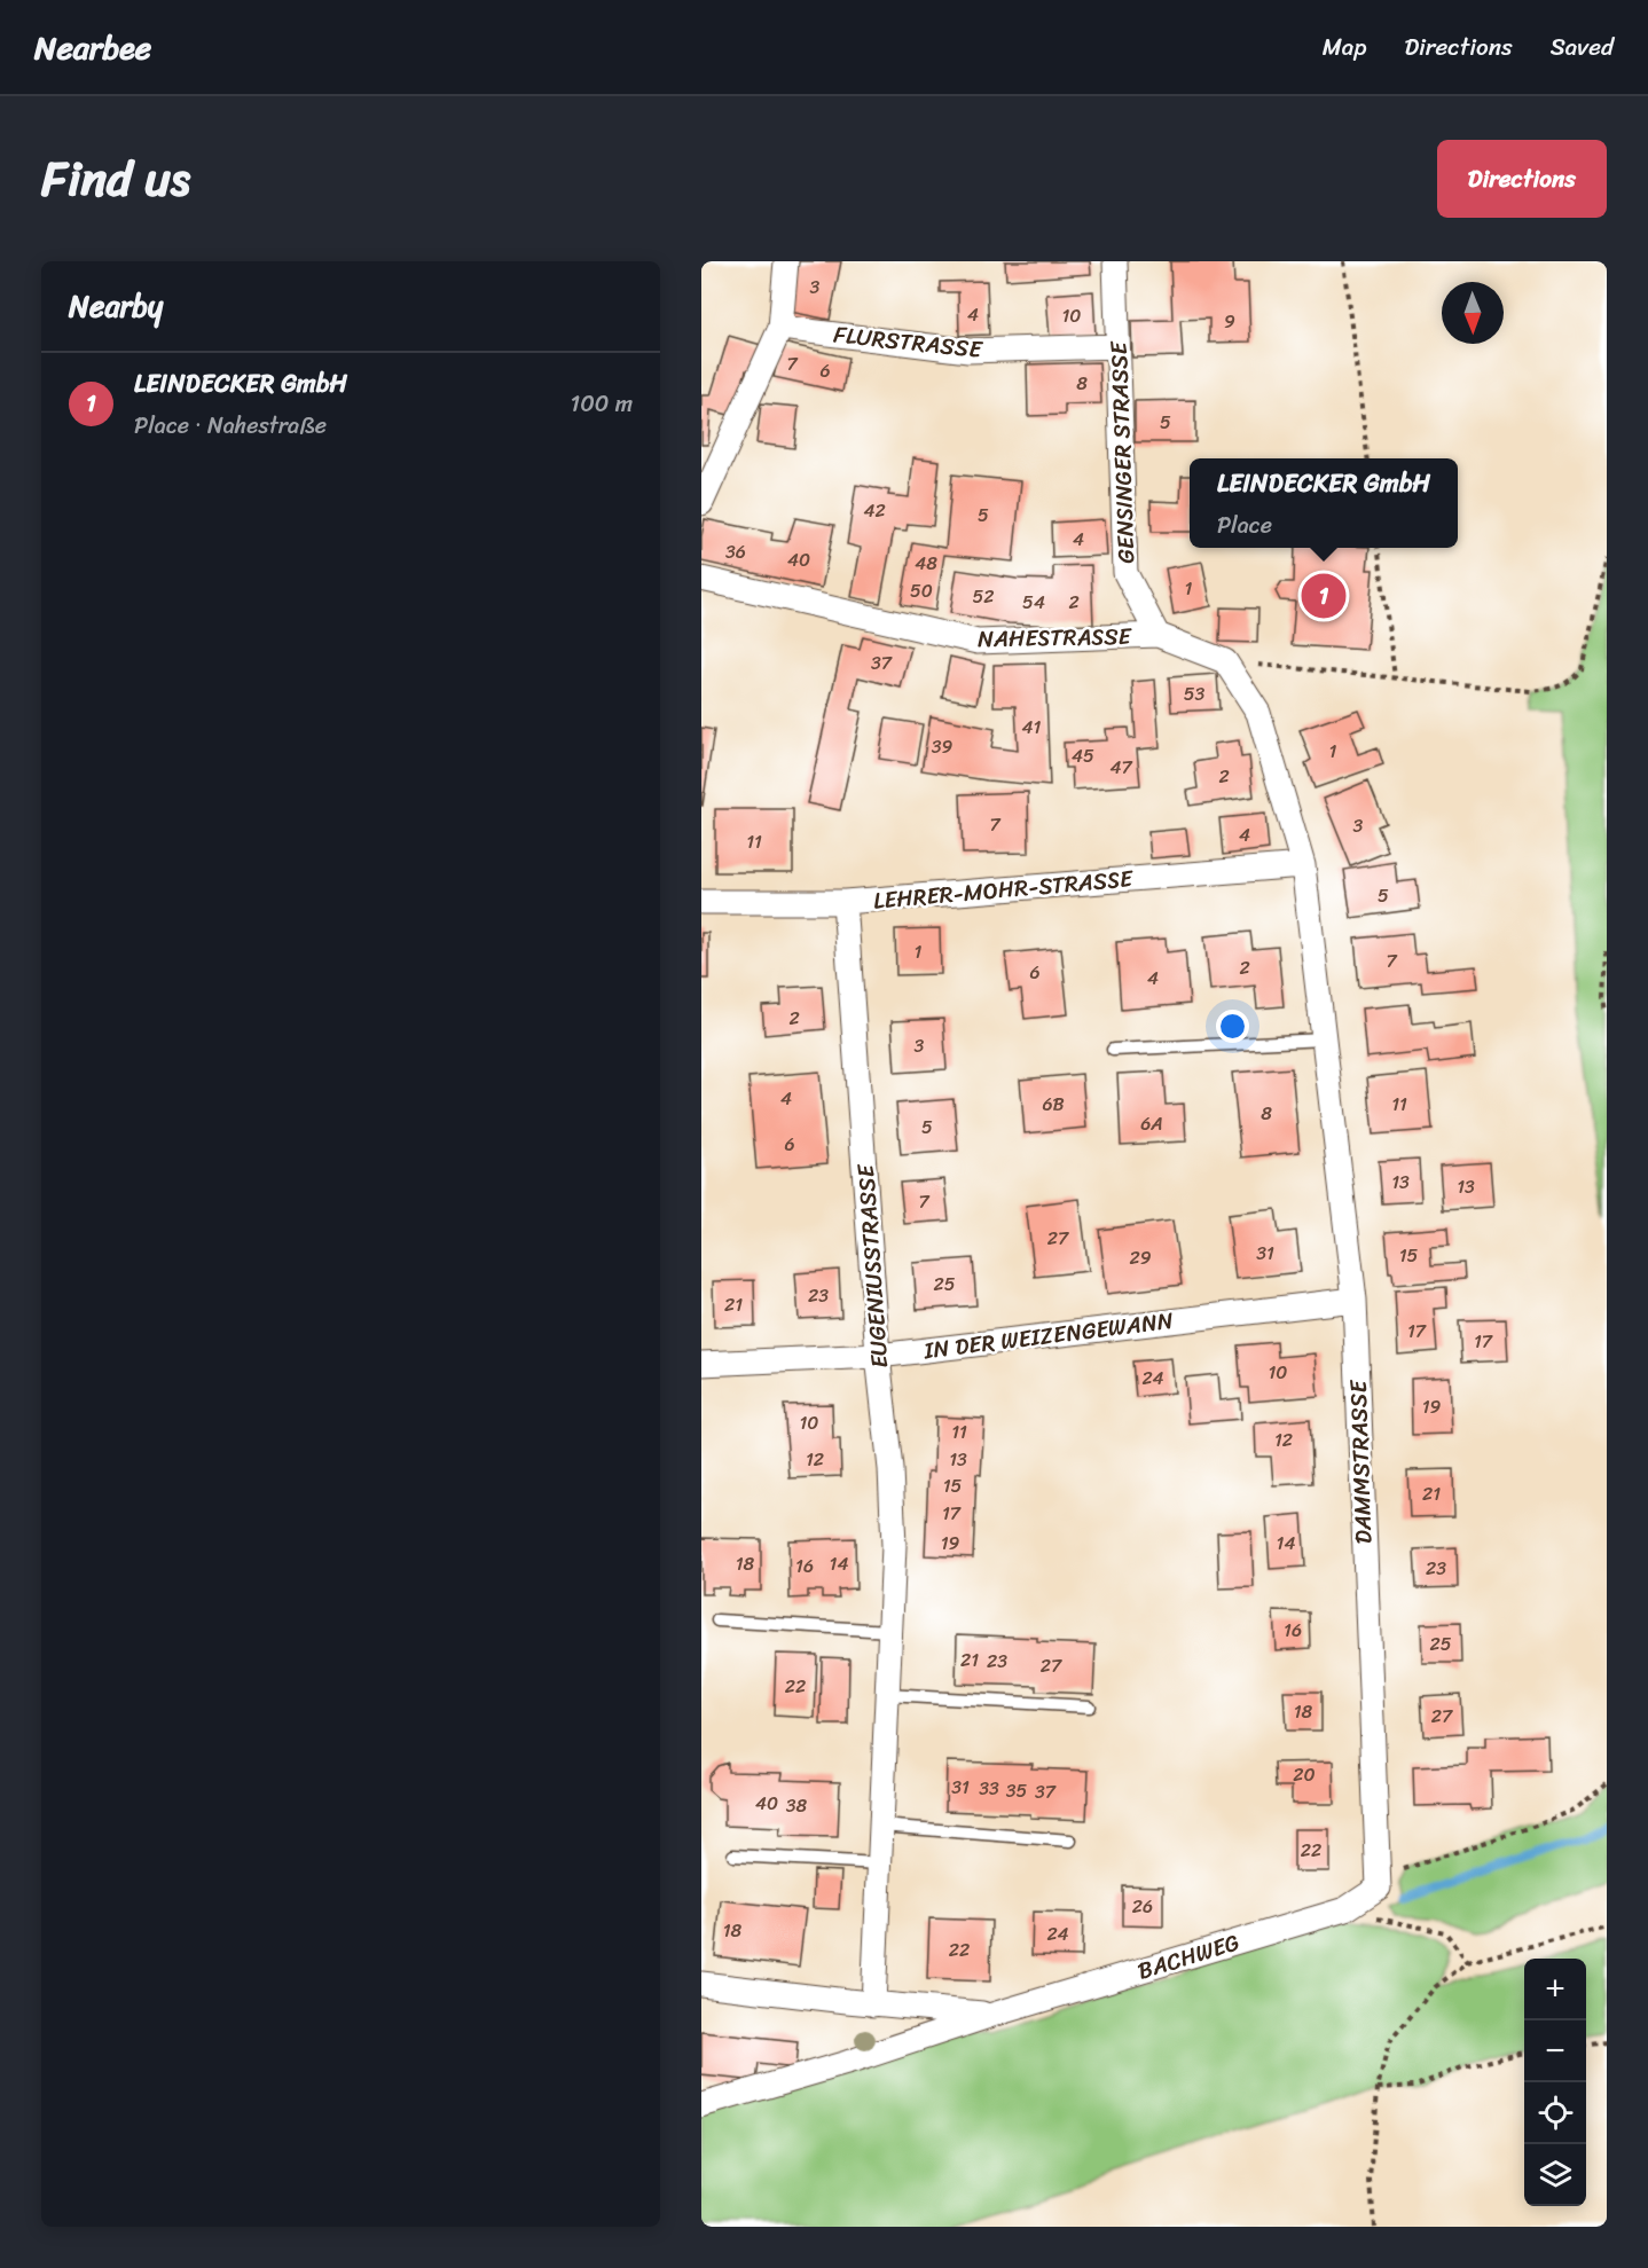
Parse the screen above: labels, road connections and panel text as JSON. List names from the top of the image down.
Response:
{
  "streets": {
    "street": [
      "FLURSTRASSE",
      "GENSINGER STRASSE",
      "NAHESTRASSE",
      "LEHRER-MOHR-STRASSE",
      "EUGENIUSSTRASSE",
      "IN DER WEIZENGEWANN",
      "DAMMSTRASSE",
      "BACHWEG"
    ]
  },
  "crossings": [
    ["FLURSTRASSE", "GENSINGER STRASSE"],
    ["GENSINGER STRASSE", "NAHESTRASSE"],
    ["NAHESTRASSE", "DAMMSTRASSE"],
    ["LEHRER-MOHR-STRASSE", "EUGENIUSSTRASSE"],
    ["LEHRER-MOHR-STRASSE", "DAMMSTRASSE"],
    ["EUGENIUSSTRASSE", "IN DER WEIZENGEWANN"],
    ["EUGENIUSSTRASSE", "BACHWEG"],
    ["IN DER WEIZENGEWANN", "DAMMSTRASSE"],
    ["DAMMSTRASSE", "BACHWEG"]
  ],
  "house_numbers": [
    "3",
    "4",
    "10",
    "9",
    "7",
    "6",
    "8",
    "5",
    "42",
    "5",
    "4",
    "36",
    "40",
    "48",
    "1",
    "50",
    "52",
    "54",
    "2",
    "37",
    "53",
    "41",
    "39",
    "1",
    "45",
    "47",
    "2",
    "7",
    "3",
    "4",
    "11",
    "5",
    "1",
    "7",
    "2",
    "6",
    "4",
    "2",
    "3",
    "4",
    "6B",
    "11",
    "8",
    "6A",
    "5",
    "6",
    "13",
    "13",
    "7",
    "27",
    "31",
    "15",
    "29",
    "25",
    "23",
    "21",
    "17",
    "17",
    "10",
    "24",
    "19",
    "10",
    "11",
    "12",
    "12",
    "13",
    "15",
    "21",
    "17",
    "19",
    "14",
    "18",
    "14",
    "16",
    "23",
    "16",
    "25",
    "21",
    "23",
    "27",
    "22",
    "18",
    "27",
    "20",
    "31",
    "33",
    "35",
    "37",
    "40",
    "38",
    "22",
    "26",
    "18",
    "24",
    "22"
  ],
  "north": "bottom",
  "page": {
    "header": "Nearbee",
    "nav": ["Map", "Directions", "Saved"],
    "title": "Find us",
    "buttons": "Directions",
    "heading": "Nearby",
    "list": [
      {
        "mark": "1",
        "name": "LEINDECKER GmbH",
        "note": "Place · Nahestraße",
        "value": "100 m"
      }
    ],
    "popup": ["LEINDECKER GmbH", "Place"],
    "pins": "1",
    "map_buttons": ["+", "−"]
  }
}
